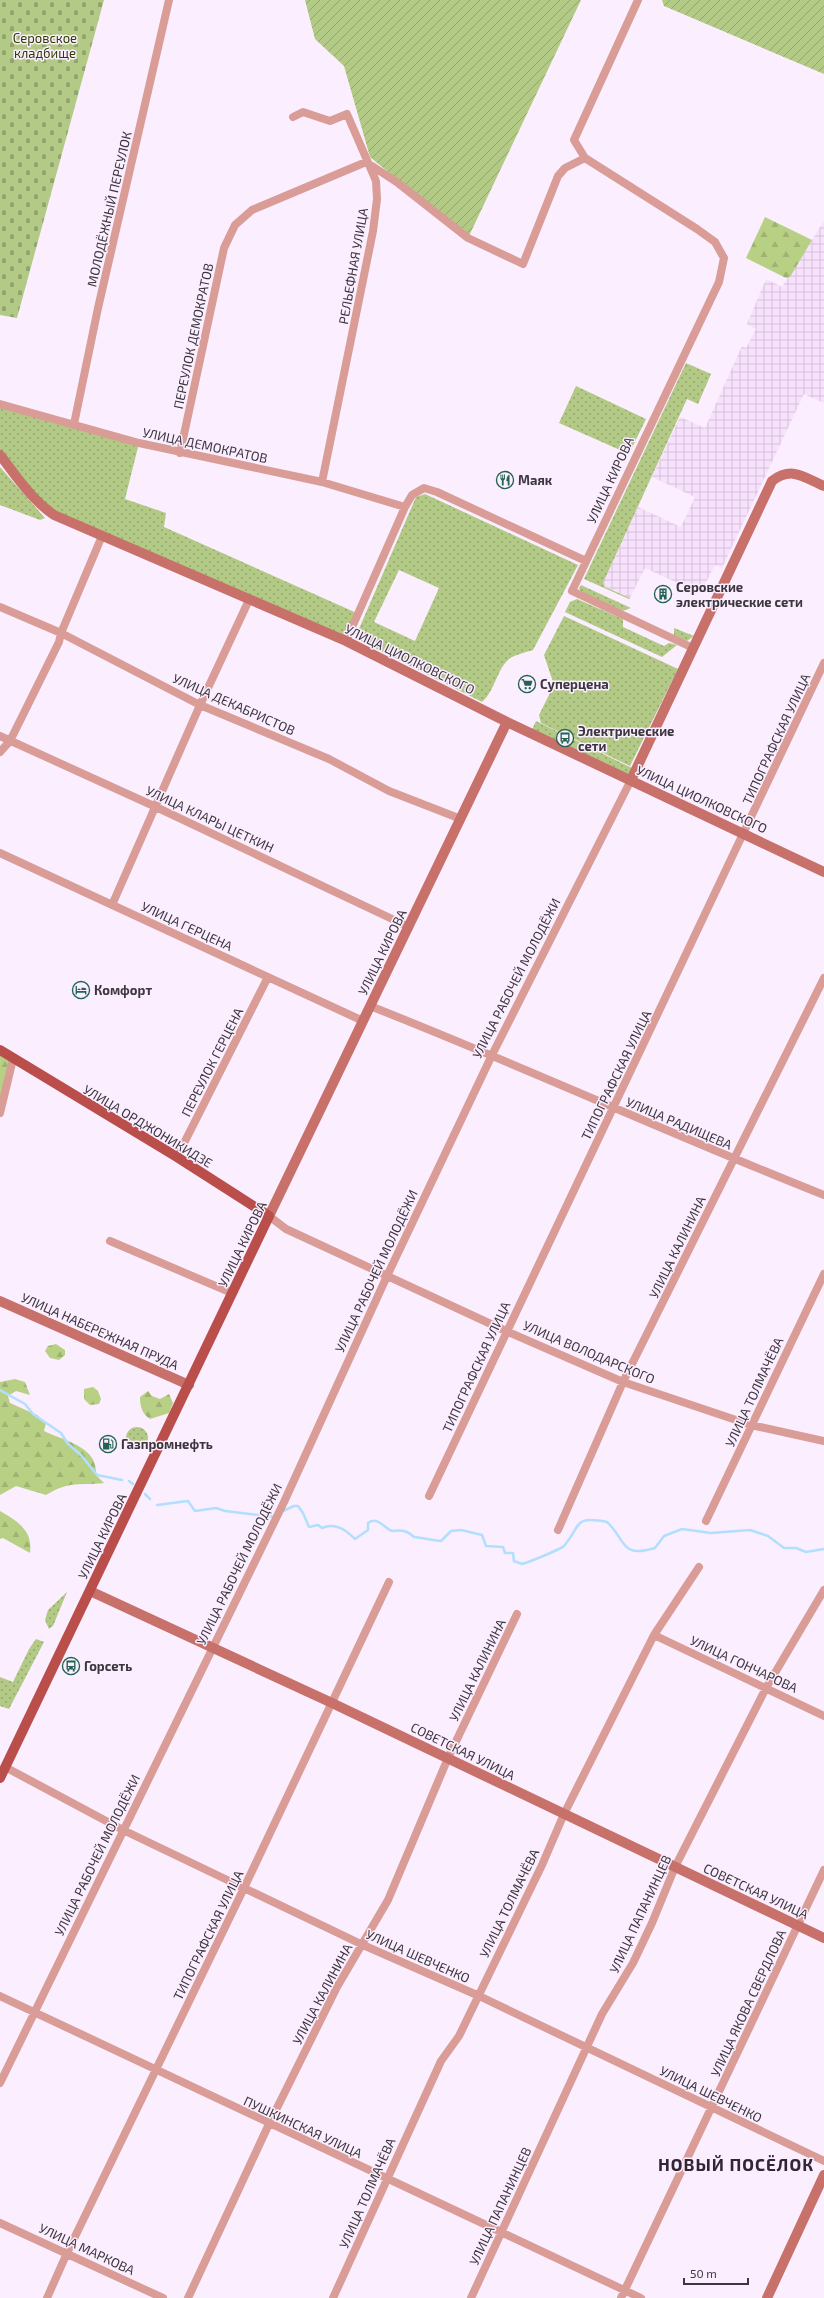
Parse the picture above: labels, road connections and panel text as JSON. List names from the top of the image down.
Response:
{
  "streets": {
    "main road": [
      "УЛИЦА КИРОВА",
      "УЛИЦА ЦИОЛКОВСКОГО",
      "УЛИЦА РАБОЧЕЙ МОЛОДЁЖИ",
      "УЛИЦА ОРДЖОНИКИДЗЕ",
      "УЛИЦА НАБЕРЕЖНАЯ ПРУДА",
      "СОВЕТСКАЯ УЛИЦА"
    ],
    "street": [
      "МОЛОДЁЖНЫЙ ПЕРЕУЛОК",
      "РЕЛЬЕФНАЯ УЛИЦА",
      "ПЕРЕУЛОК ДЕМОКРАТОВ",
      "УЛИЦА ДЕМОКРАТОВ",
      "УЛИЦА ДЕКАБРИСТОВ",
      "ТИПОГРАФСКАЯ УЛИЦА",
      "УЛИЦА КЛАРЫ ЦЕТКИН",
      "УЛИЦА ГЕРЦЕНА",
      "ПЕРЕУЛОК ГЕРЦЕНА",
      "УЛИЦА РАДИЩЕВА",
      "УЛИЦА КАЛИНИНА",
      "УЛИЦА ВОЛОДАРСКОГО",
      "УЛИЦА ТОЛМАЧЁВА",
      "УЛИЦА ГОНЧАРОВА",
      "УЛИЦА ПАПАНИНЦЕВ",
      "УЛИЦА ШЕВЧЕНКО",
      "УЛИЦА ЯКОВА СВЕРДЛОВА",
      "ПУШКИНСКАЯ УЛИЦА",
      "УЛИЦА МАРКОВА"
    ]
  },
  "crossings": [
    ["МОЛОДЁЖНЫЙ ПЕРЕУЛОК", "УЛИЦА ДЕМОКРАТОВ"],
    ["РЕЛЬЕФНАЯ УЛИЦА", "ПЕРЕУЛОК ДЕМОКРАТОВ"],
    ["РЕЛЬЕФНАЯ УЛИЦА", "УЛИЦА ДЕМОКРАТОВ"],
    ["ПЕРЕУЛОК ДЕМОКРАТОВ", "УЛИЦА ДЕМОКРАТОВ"],
    ["УЛИЦА КИРОВА", "УЛИЦА ЦИОЛКОВСКОГО"],
    ["УЛИЦА КИРОВА", "УЛИЦА ДЕКАБРИСТОВ"],
    ["УЛИЦА КИРОВА", "УЛИЦА КЛАРЫ ЦЕТКИН"],
    ["УЛИЦА КИРОВА", "УЛИЦА ГЕРЦЕНА"],
    ["УЛИЦА КИРОВА", "УЛИЦА РАБОЧЕЙ МОЛОДЁЖИ"],
    ["УЛИЦА КИРОВА", "УЛИЦА РАДИЩЕВА"],
    ["УЛИЦА КИРОВА", "УЛИЦА ОРДЖОНИКИДЗЕ"],
    ["УЛИЦА КИРОВА", "УЛИЦА НАБЕРЕЖНАЯ ПРУДА"],
    ["УЛИЦА КИРОВА", "УЛИЦА ВОЛОДАРСКОГО"],
    ["УЛИЦА КИРОВА", "СОВЕТСКАЯ УЛИЦА"],
    ["УЛИЦА КИРОВА", "УЛИЦА ШЕВЧЕНКО"],
    ["УЛИЦА ЦИОЛКОВСКОГО", "ТИПОГРАФСКАЯ УЛИЦА"],
    ["УЛИЦА ЦИОЛКОВСКОГО", "УЛИЦА РАБОЧЕЙ МОЛОДЁЖИ"],
    ["ТИПОГРАФСКАЯ УЛИЦА", "УЛИЦА РАДИЩЕВА"],
    ["ТИПОГРАФСКАЯ УЛИЦА", "УЛИЦА ВОЛОДАРСКОГО"],
    ["ТИПОГРАФСКАЯ УЛИЦА", "СОВЕТСКАЯ УЛИЦА"],
    ["ТИПОГРАФСКАЯ УЛИЦА", "УЛИЦА ШЕВЧЕНКО"],
    ["ТИПОГРАФСКАЯ УЛИЦА", "ПУШКИНСКАЯ УЛИЦА"],
    ["ТИПОГРАФСКАЯ УЛИЦА", "УЛИЦА МАРКОВА"],
    ["УЛИЦА ГЕРЦЕНА", "ПЕРЕУЛОК ГЕРЦЕНА"],
    ["УЛИЦА РАБОЧЕЙ МОЛОДЁЖИ", "УЛИЦА РАДИЩЕВА"],
    ["УЛИЦА РАБОЧЕЙ МОЛОДЁЖИ", "УЛИЦА ВОЛОДАРСКОГО"],
    ["УЛИЦА РАБОЧЕЙ МОЛОДЁЖИ", "СОВЕТСКАЯ УЛИЦА"],
    ["УЛИЦА РАБОЧЕЙ МОЛОДЁЖИ", "УЛИЦА ШЕВЧЕНКО"],
    ["УЛИЦА РАБОЧЕЙ МОЛОДЁЖИ", "ПУШКИНСКАЯ УЛИЦА"],
    ["ПЕРЕУЛОК ГЕРЦЕНА", "УЛИЦА ОРДЖОНИКИДЗЕ"],
    ["УЛИЦА РАДИЩЕВА", "УЛИЦА КАЛИНИНА"],
    ["УЛИЦА ОРДЖОНИКИДЗЕ", "УЛИЦА ВОЛОДАРСКОГО"],
    ["УЛИЦА КАЛИНИНА", "УЛИЦА ВОЛОДАРСКОГО"],
    ["УЛИЦА КАЛИНИНА", "СОВЕТСКАЯ УЛИЦА"],
    ["УЛИЦА КАЛИНИНА", "УЛИЦА ШЕВЧЕНКО"],
    ["УЛИЦА КАЛИНИНА", "ПУШКИНСКАЯ УЛИЦА"],
    ["УЛИЦА ВОЛОДАРСКОГО", "УЛИЦА ТОЛМАЧЁВА"],
    ["УЛИЦА ТОЛМАЧЁВА", "УЛИЦА ГОНЧАРОВА"],
    ["УЛИЦА ТОЛМАЧЁВА", "СОВЕТСКАЯ УЛИЦА"],
    ["УЛИЦА ТОЛМАЧЁВА", "УЛИЦА ШЕВЧЕНКО"],
    ["УЛИЦА ТОЛМАЧЁВА", "ПУШКИНСКАЯ УЛИЦА"],
    ["УЛИЦА ГОНЧАРОВА", "УЛИЦА ПАПАНИНЦЕВ"],
    ["СОВЕТСКАЯ УЛИЦА", "УЛИЦА ПАПАНИНЦЕВ"],
    ["СОВЕТСКАЯ УЛИЦА", "УЛИЦА ЯКОВА СВЕРДЛОВА"],
    ["УЛИЦА ПАПАНИНЦЕВ", "УЛИЦА ШЕВЧЕНКО"],
    ["УЛИЦА ПАПАНИНЦЕВ", "ПУШКИНСКАЯ УЛИЦА"],
    ["УЛИЦА ШЕВЧЕНКО", "УЛИЦА ЯКОВА СВЕРДЛОВА"],
    ["УЛИЦА ЯКОВА СВЕРДЛОВА", "ПУШКИНСКАЯ УЛИЦА"]
  ],
  "districts": ["НОВЫЙ ПОСЁЛОК"],
  "parks": ["Серовское кладбище"],
  "places": {
    "restaurant": ["Маяк"],
    "building": ["Серовские электрические сети"],
    "supermarket": ["Суперцена"],
    "bus stop": ["Электрические сети", "Горсеть"],
    "hotel": ["Комфорт"],
    "fuel station": ["Газпромнефть"]
  },
  "scale_bar": "50 m"
}
